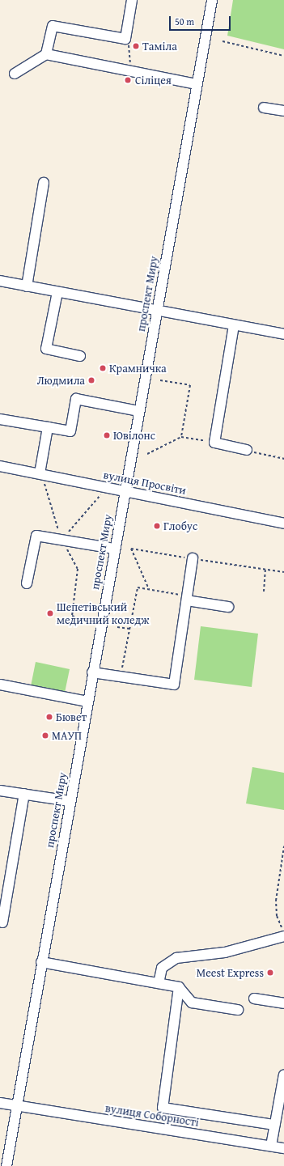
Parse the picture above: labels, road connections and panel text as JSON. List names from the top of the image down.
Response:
{
  "streets": {
    "street": ["проспект Миру", "вулиця Просвіти", "вулиця Соборності"]
  },
  "crossings": [
    ["проспект Миру", "вулиця Просвіти"],
    ["проспект Миру", "вулиця Соборності"]
  ],
  "places": [
    "Таміла",
    "Сіліцея",
    "Крамничка",
    "Людмила",
    "Ювілонс",
    "Глобус",
    "Шепетівський медичний коледж",
    "Бювет",
    "МАУП",
    "Meest Express"
  ],
  "scale_bar": "50 m"
}
